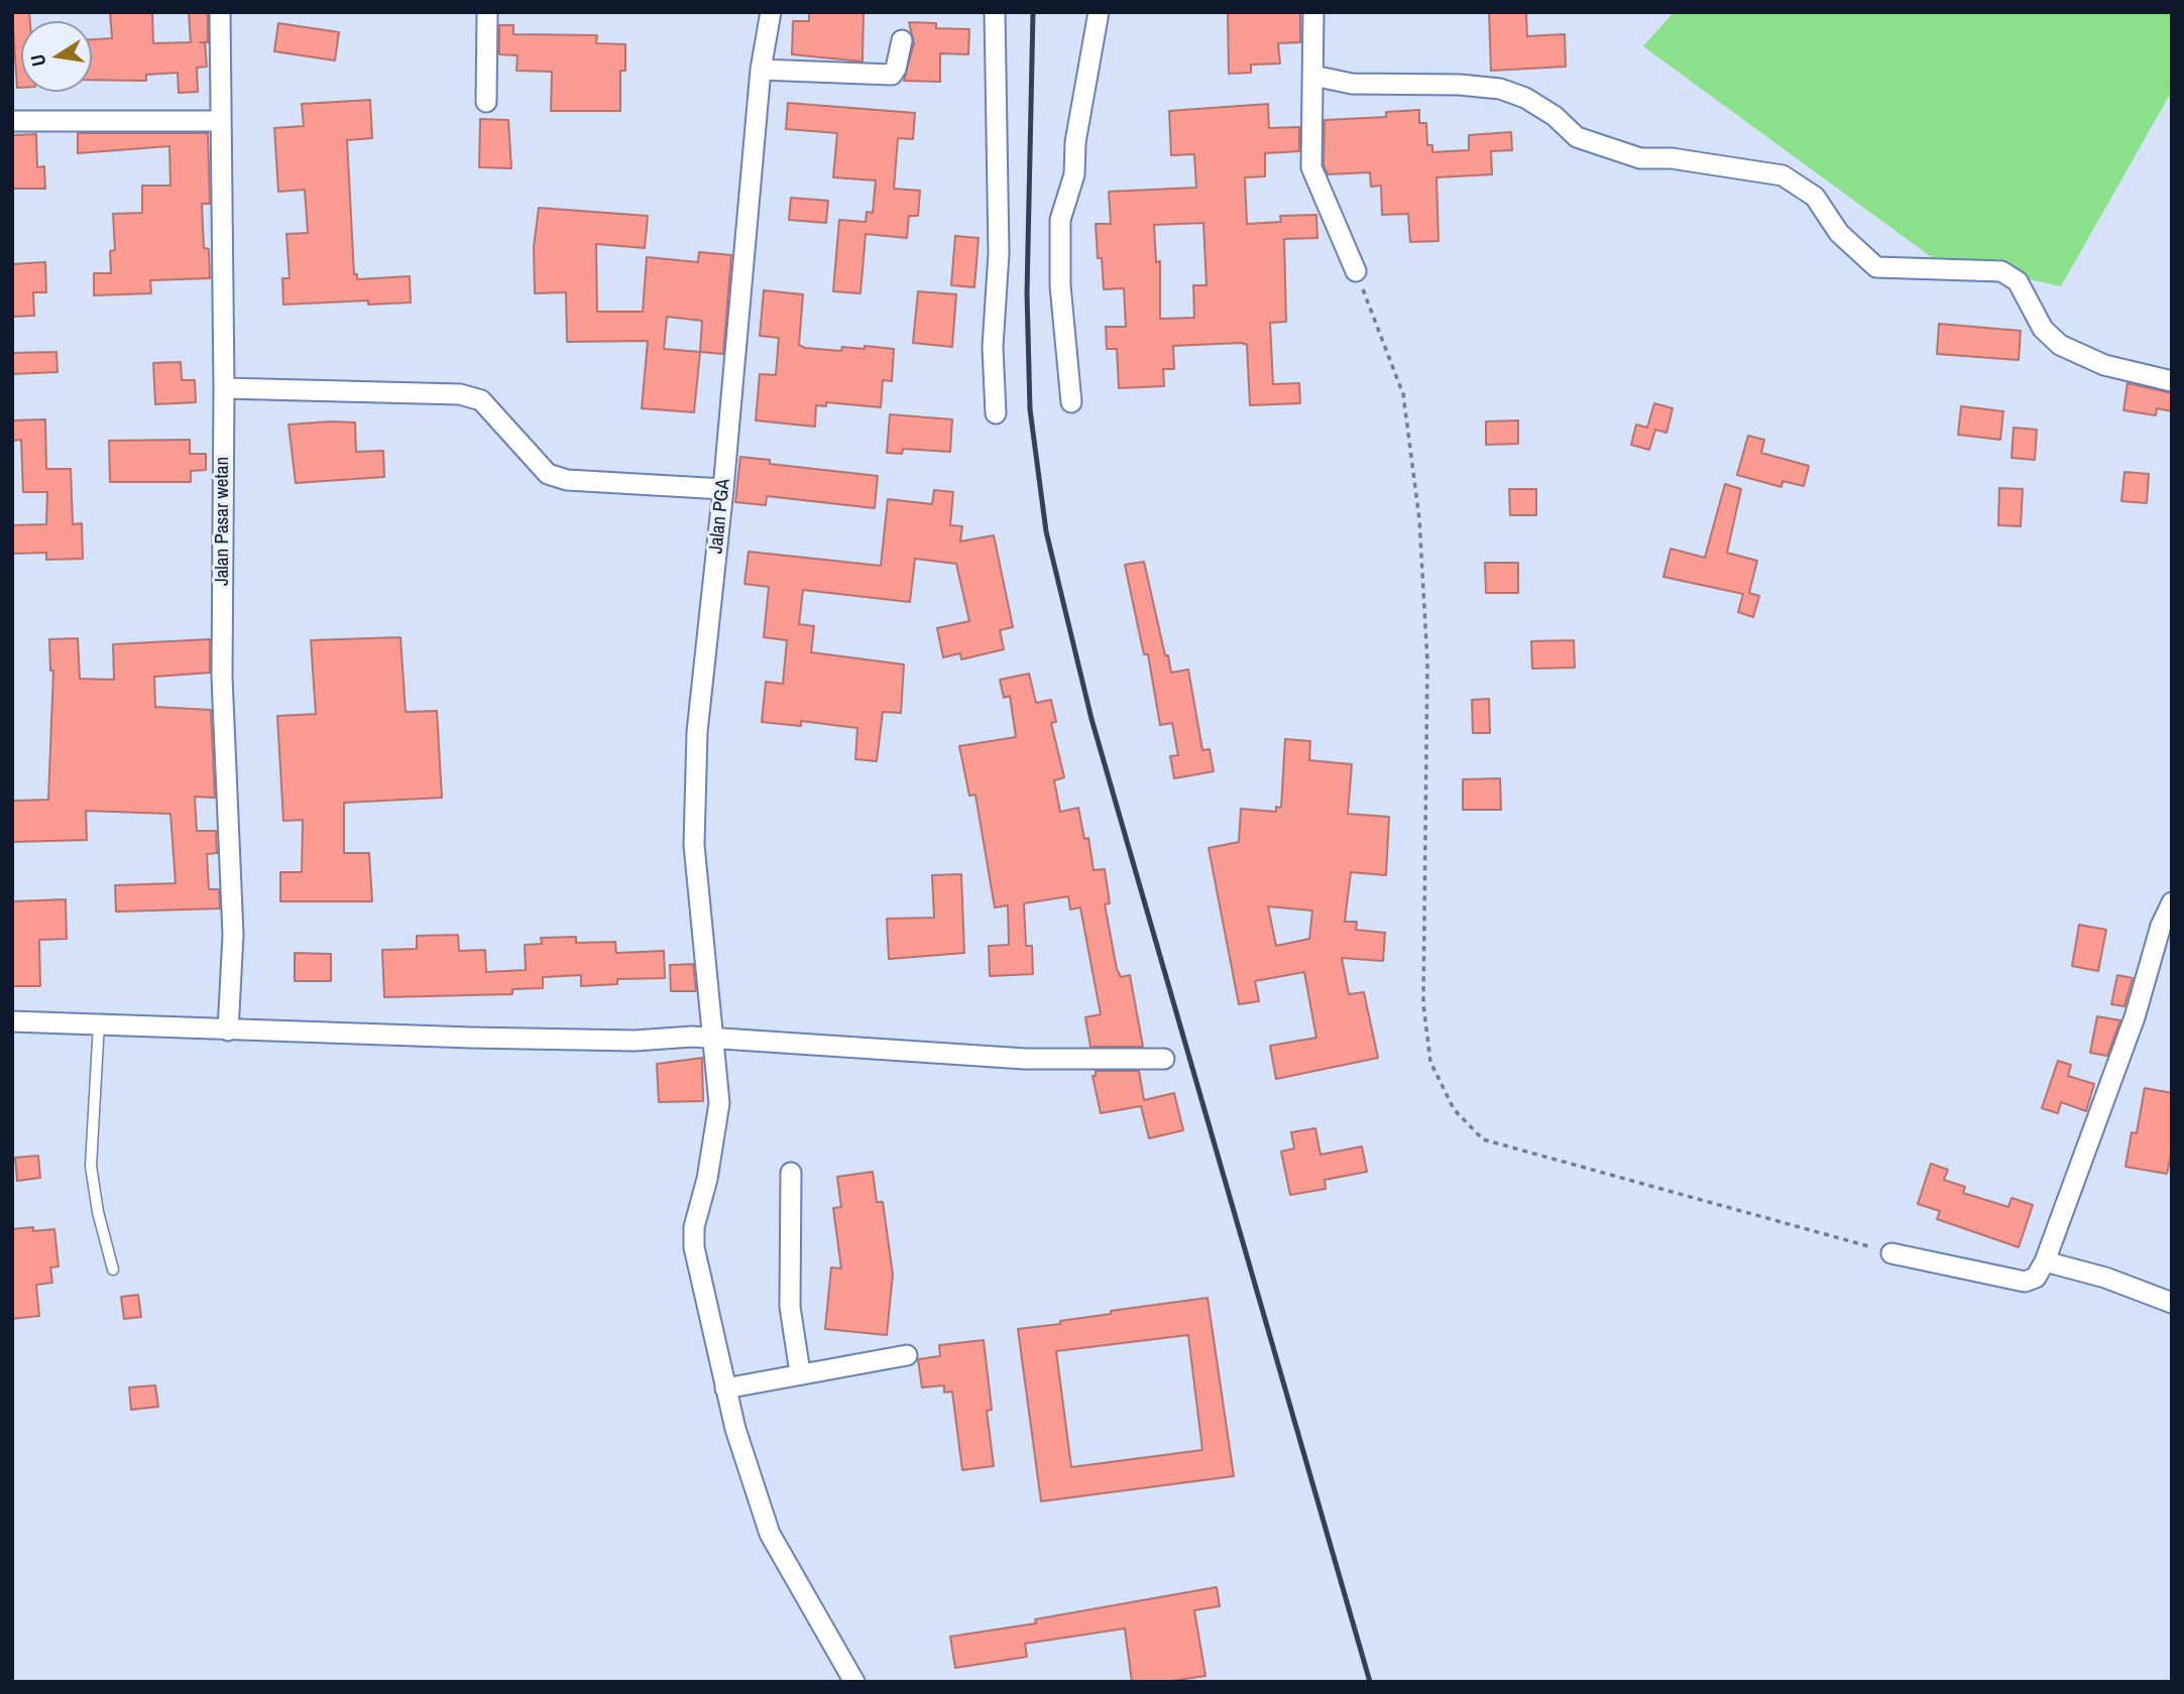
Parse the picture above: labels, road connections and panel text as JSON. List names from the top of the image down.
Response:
{
  "streets": {
    "street": ["Jalan PGA", "Jalan Pasar wetan"]
  },
  "north": "left"
}
